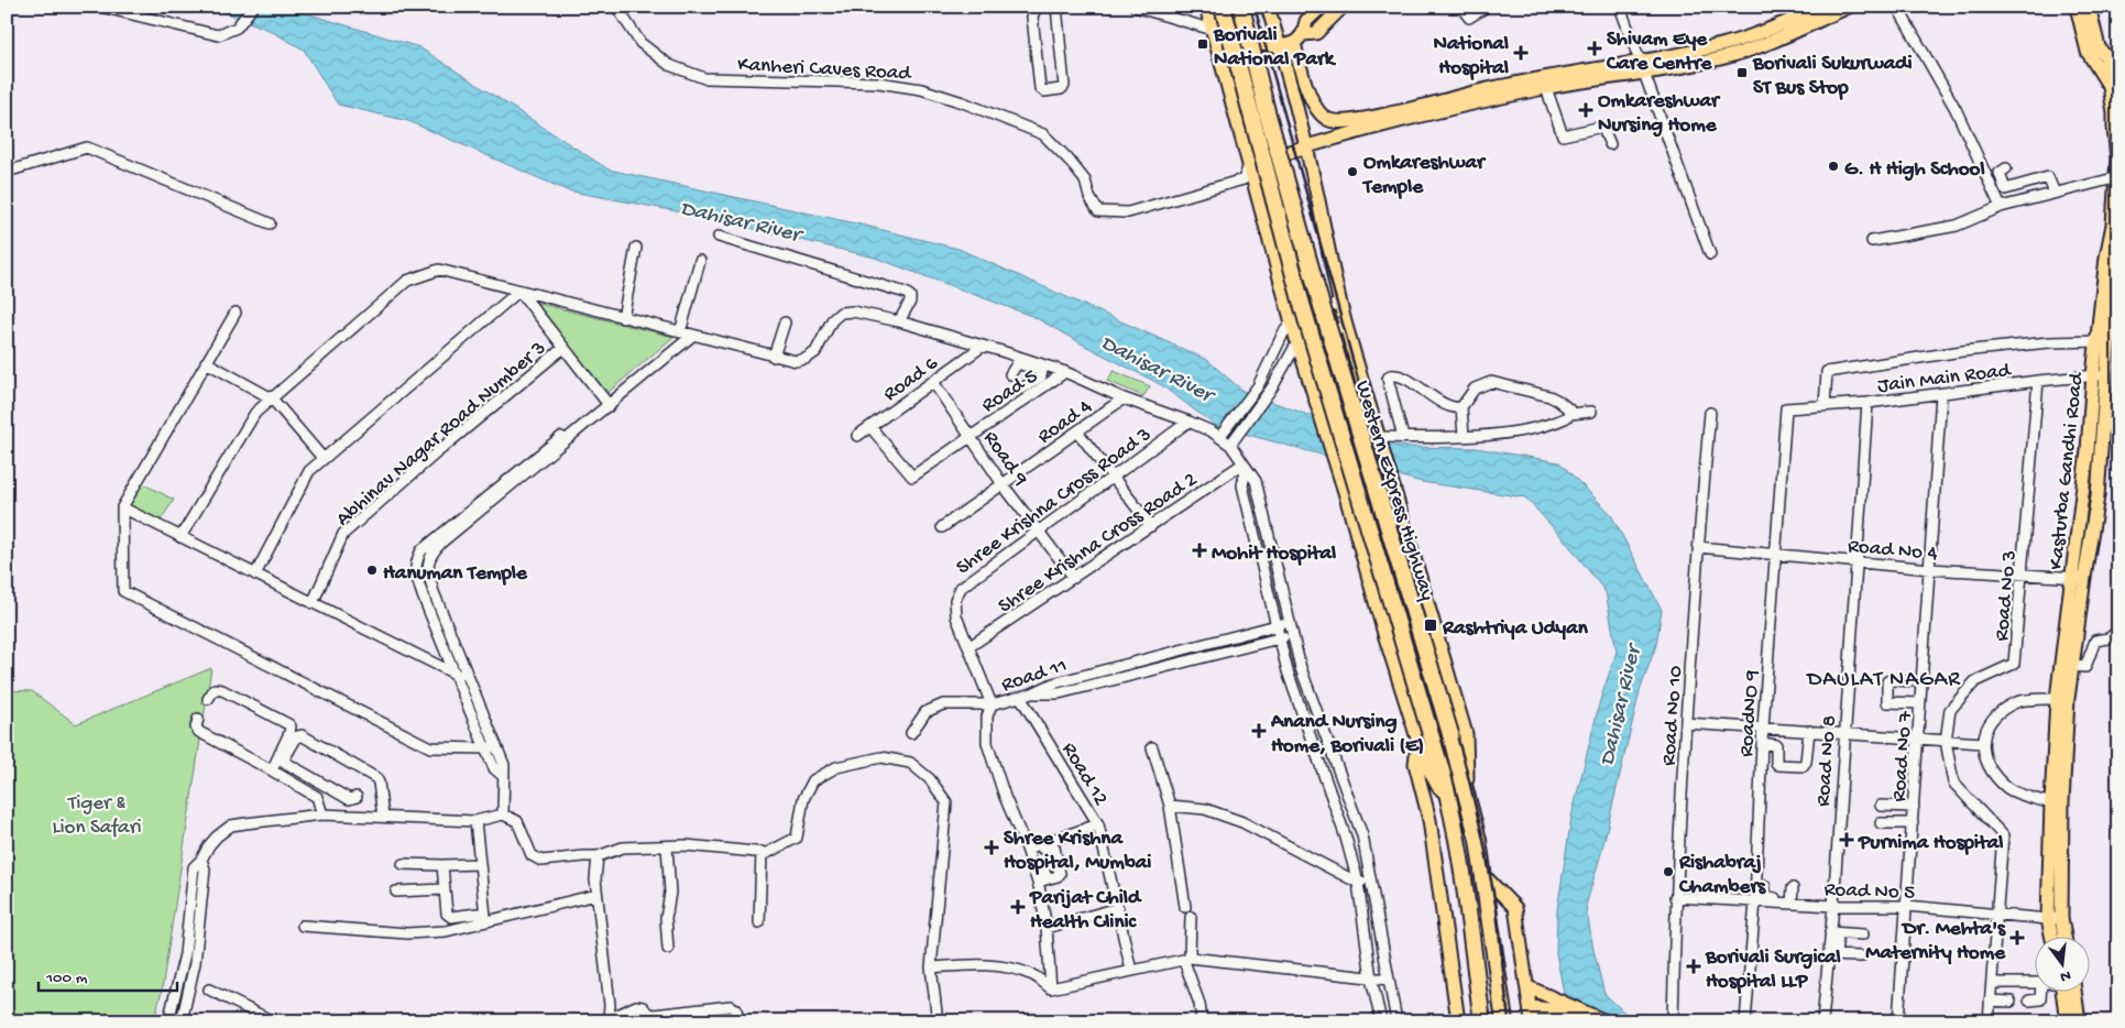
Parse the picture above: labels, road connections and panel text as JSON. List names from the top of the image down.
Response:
{
  "streets": {
    "highway": ["Western Express Highway"],
    "main road": ["Kasturba Gandhi Road"],
    "street": [
      "Kanheri Caves Road",
      "Jain Main Road",
      "Road 6",
      "Road 5",
      "Road 4",
      "Abhinav Nagar Road Number 3",
      "Road 9",
      "Shree Krishna Cross Road 3",
      "Shree Krishna Cross Road 2",
      "Road No 4",
      "Road No 3",
      "Road 11",
      "RoadNO 9",
      "Road No 10",
      "Road No 7",
      "Road No 8",
      "Road 12",
      "Road No 5"
    ]
  },
  "crossings": [
    ["Jain Main Road", "Kasturba Gandhi Road"],
    ["Jain Main Road", "Road No 3"],
    ["Jain Main Road", "RoadNO 9"],
    ["Jain Main Road", "Road No 7"],
    ["Jain Main Road", "Road No 8"],
    ["Road 6", "Road 5"],
    ["Road 6", "Road 9"],
    ["Road 5", "Road 9"],
    ["Road 4", "Road 9"],
    ["Road 9", "Shree Krishna Cross Road 3"],
    ["Road 9", "Shree Krishna Cross Road 2"],
    ["Kasturba Gandhi Road", "Road No 4"],
    ["Kasturba Gandhi Road", "Road No 5"],
    ["Shree Krishna Cross Road 3", "Shree Krishna Cross Road 2"],
    ["Shree Krishna Cross Road 3", "Road 11"],
    ["Road No 4", "Road No 3"],
    ["Road No 4", "RoadNO 9"],
    ["Road No 4", "Road No 10"],
    ["Road No 4", "Road No 7"],
    ["Road No 4", "Road No 8"],
    ["Road No 3", "Road No 5"],
    ["Road 11", "Road 12"],
    ["RoadNO 9", "Road No 5"],
    ["Road No 10", "Road No 5"],
    ["Road No 7", "Road No 5"],
    ["Road No 8", "Road No 5"]
  ],
  "districts": ["DAULAT NAGAR"],
  "water": ["Dahisar River"],
  "parks": ["Tiger & Lion Safari"],
  "places": {
    "transit": ["Borivali National Park", "Borivali Sukurwadi ST Bus Stop", "Rashtriya Udyan"],
    "health": [
      "Shivam Eye Care Centre",
      "National Hospital",
      "Omkareshwar Nursing Home",
      "Mohit Hospital",
      "Anand Nursing Home, Borivali (E)",
      "Purnima Hospital",
      "Shree Krishna Hospital, Mumbai",
      "Parijat Child Health Clinic",
      "Dr. Mehta's Maternity Home",
      "Borivali Surgical Hospital LLP"
    ],
    "other": [
      "G. H High School",
      "Omkareshwar Temple",
      "Hanuman Temple",
      "Rishabraj Chambers"
    ]
  },
  "scale_bar": "100 m",
  "north": "bottom"
}
